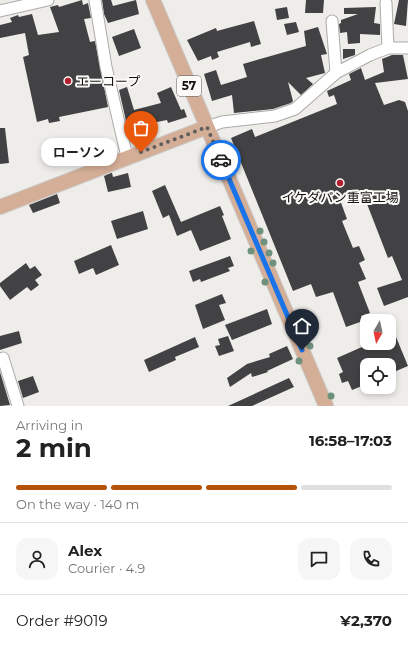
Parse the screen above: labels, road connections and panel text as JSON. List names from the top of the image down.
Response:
{
  "streets": {
    "main road": ["57"]
  },
  "places": ["エーコープ", "ローソン", "イケダパン重富工場"],
  "north": "bottom",
  "page": {
    "bubble": "ローソン",
    "heading": ["2 min", "Arriving in", "16:58–17:03"],
    "panel": [
      "Alex",
      "Courier · 4.9",
      "Order #9019",
      "¥2,370"
    ],
    "bar": "On the way · 140 m"
  }
}
